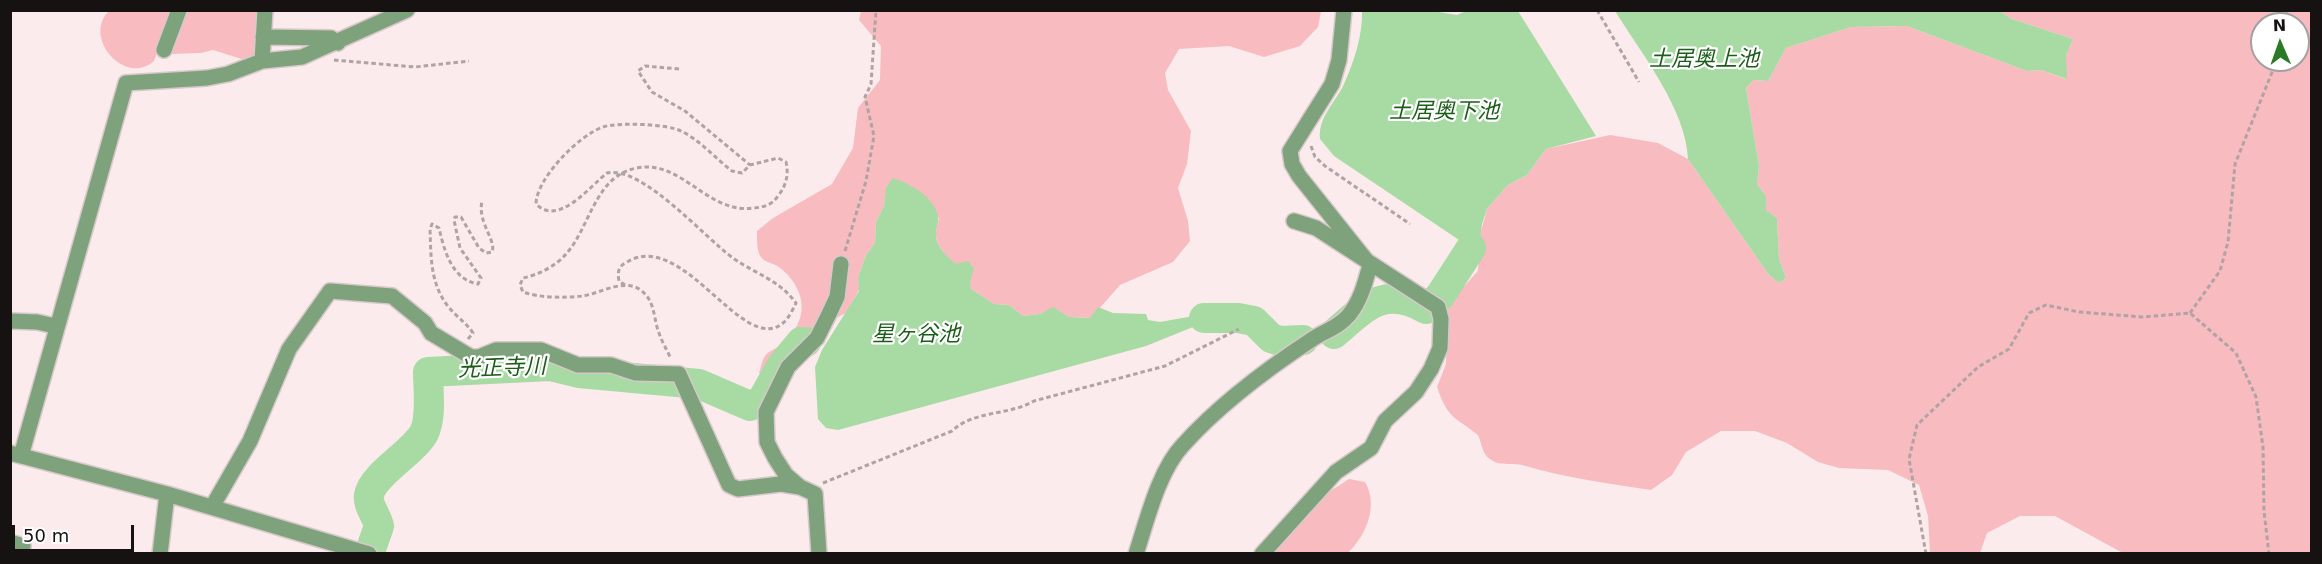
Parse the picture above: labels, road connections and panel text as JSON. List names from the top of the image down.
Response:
{
  "water": [
    "土居奥上池",
    "土居奥下池",
    "星ヶ谷池",
    "光正寺川"
  ],
  "scale_bar": "50 m",
  "north": "top"
}
